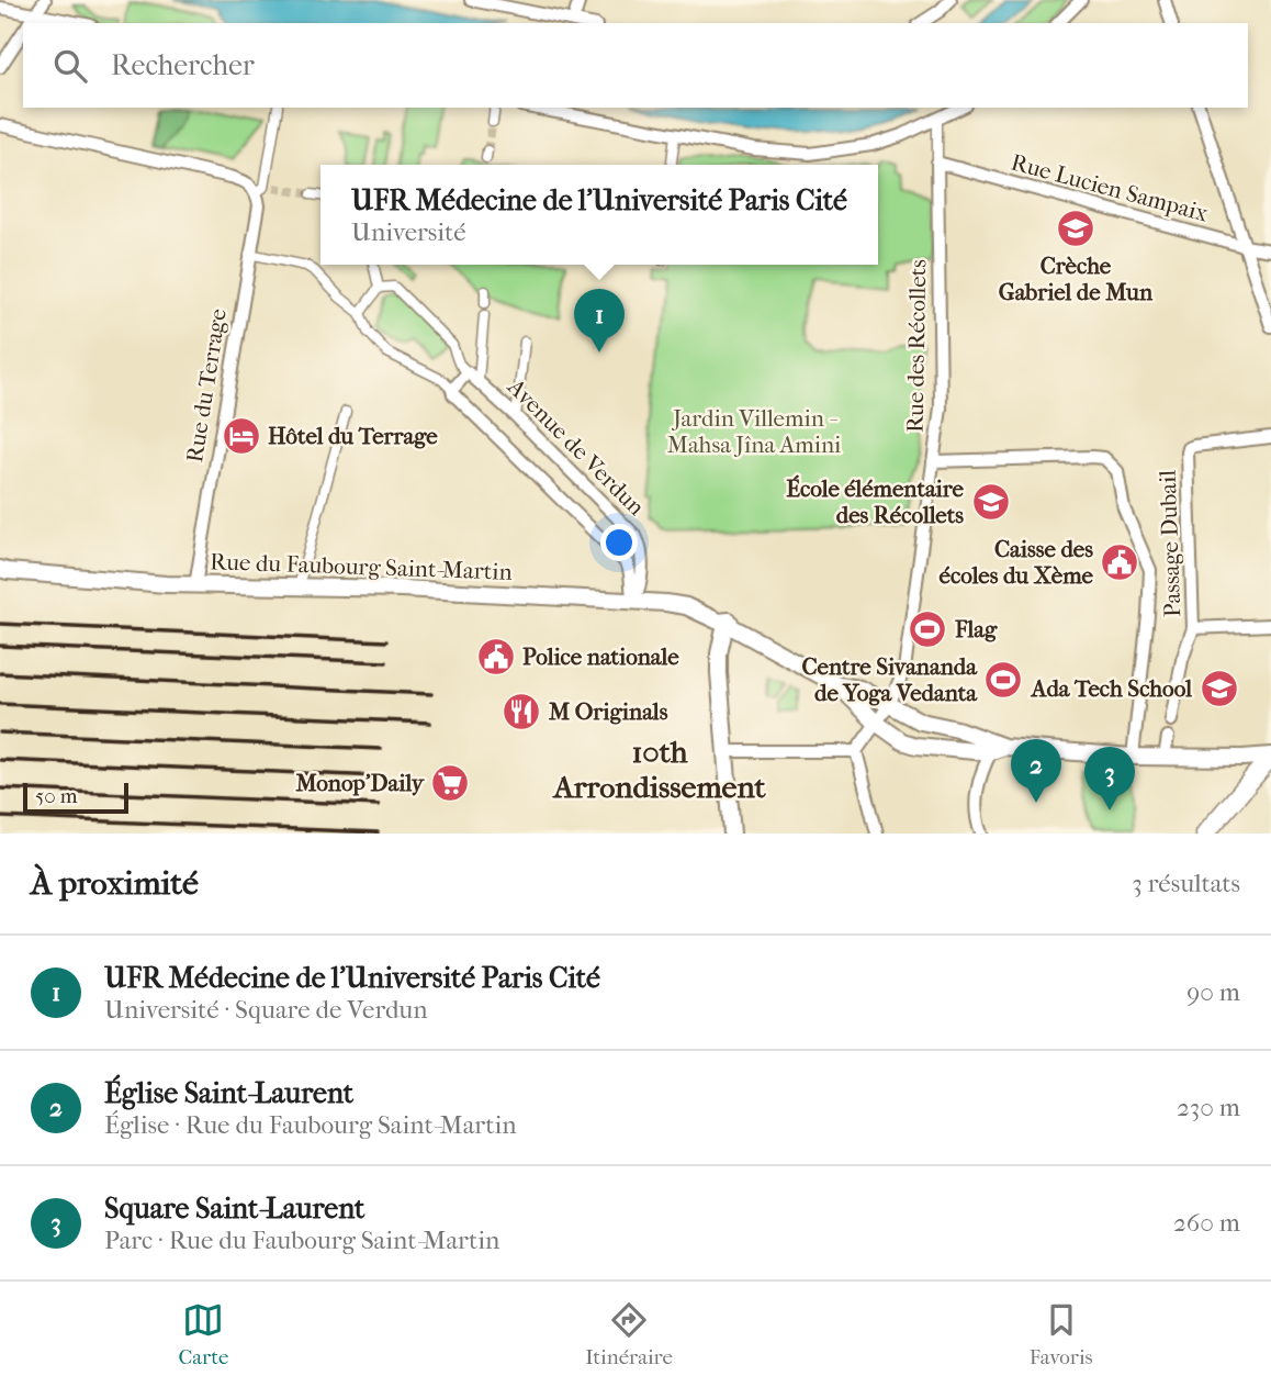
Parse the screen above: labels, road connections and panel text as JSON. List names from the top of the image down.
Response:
{
  "streets": {
    "main road": ["Rue du Faubourg Saint-Martin"],
    "street": [
      "Rue Lucien Sampaix",
      "Rue des Récollets",
      "Rue du Terrage",
      "Avenue de Verdun",
      "Passage Dubail"
    ]
  },
  "crossings": [
    ["Rue Lucien Sampaix", "Rue des Récollets"],
    ["Rue des Récollets", "Rue du Faubourg Saint-Martin"],
    ["Rue du Terrage", "Avenue de Verdun"],
    ["Rue du Terrage", "Rue du Faubourg Saint-Martin"],
    ["Avenue de Verdun", "Rue du Faubourg Saint-Martin"]
  ],
  "districts": ["10th Arrondissement"],
  "parks": ["Jardin Villemin - Mahsa Jîna Amini"],
  "places": {
    "school or university": ["Crèche Gabriel de Mun", "École élémentaire des Récollets", "Ada Tech School"],
    "hotel": ["Hôtel du Terrage"],
    "public building": ["Caisse des écoles du Xème", "Police nationale"],
    "sports": ["Flag", "Centre Sivananda de Yoga Vedanta"],
    "restaurant": ["M Originals"],
    "supermarket": ["Monop'Daily"]
  },
  "scale_bar": "50 m",
  "page": {
    "search": "Rechercher",
    "popup": ["UFR Médecine de l'Université Paris Cité", "Université"],
    "pins": ["1", "2", "3"],
    "scale": "50 m",
    "heading": ["À proximité", "3 résultats"],
    "list": [
      {
        "mark": "1",
        "name": "UFR Médecine de l'Université Paris Cité",
        "note": "Université · Square de Verdun",
        "value": "90 m"
      },
      {
        "mark": "2",
        "name": "Église Saint-Laurent",
        "note": "Église · Rue du Faubourg Saint-Martin",
        "value": "230 m"
      },
      {
        "mark": "3",
        "name": "Square Saint-Laurent",
        "note": "Parc · Rue du Faubourg Saint-Martin",
        "value": "260 m"
      }
    ],
    "nav": ["Carte", "Itinéraire", "Favoris"]
  }
}
